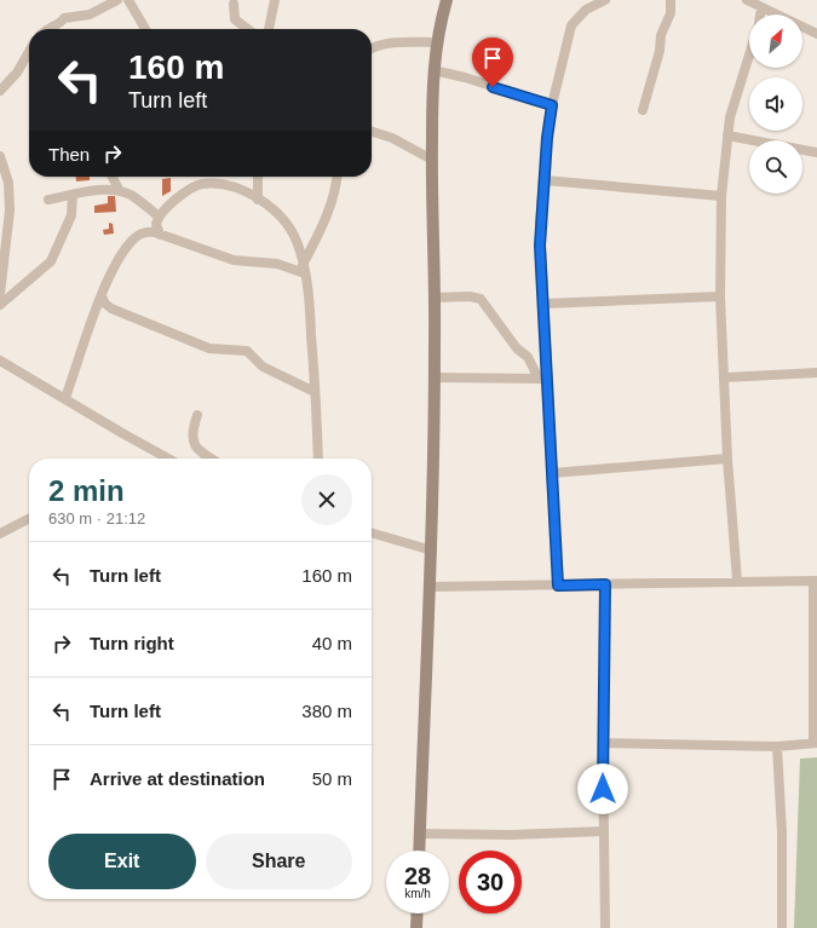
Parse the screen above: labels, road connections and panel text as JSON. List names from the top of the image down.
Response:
{
  "north": "top right",
  "page": {
    "turn": ["160 m", "Turn left"],
    "then": "Then",
    "heading": ["2 min", "630 m · 21:12"],
    "list": [
      {
        "name": "Turn left",
        "value": "160 m"
      },
      {
        "name": "Turn right",
        "value": "40 m"
      },
      {
        "name": "Turn left",
        "value": "380 m"
      },
      {
        "name": "Arrive at destination",
        "value": "50 m"
      }
    ],
    "buttons": ["Exit", "Share"],
    "speed": "28 km/h",
    "limit": "30"
  }
}
